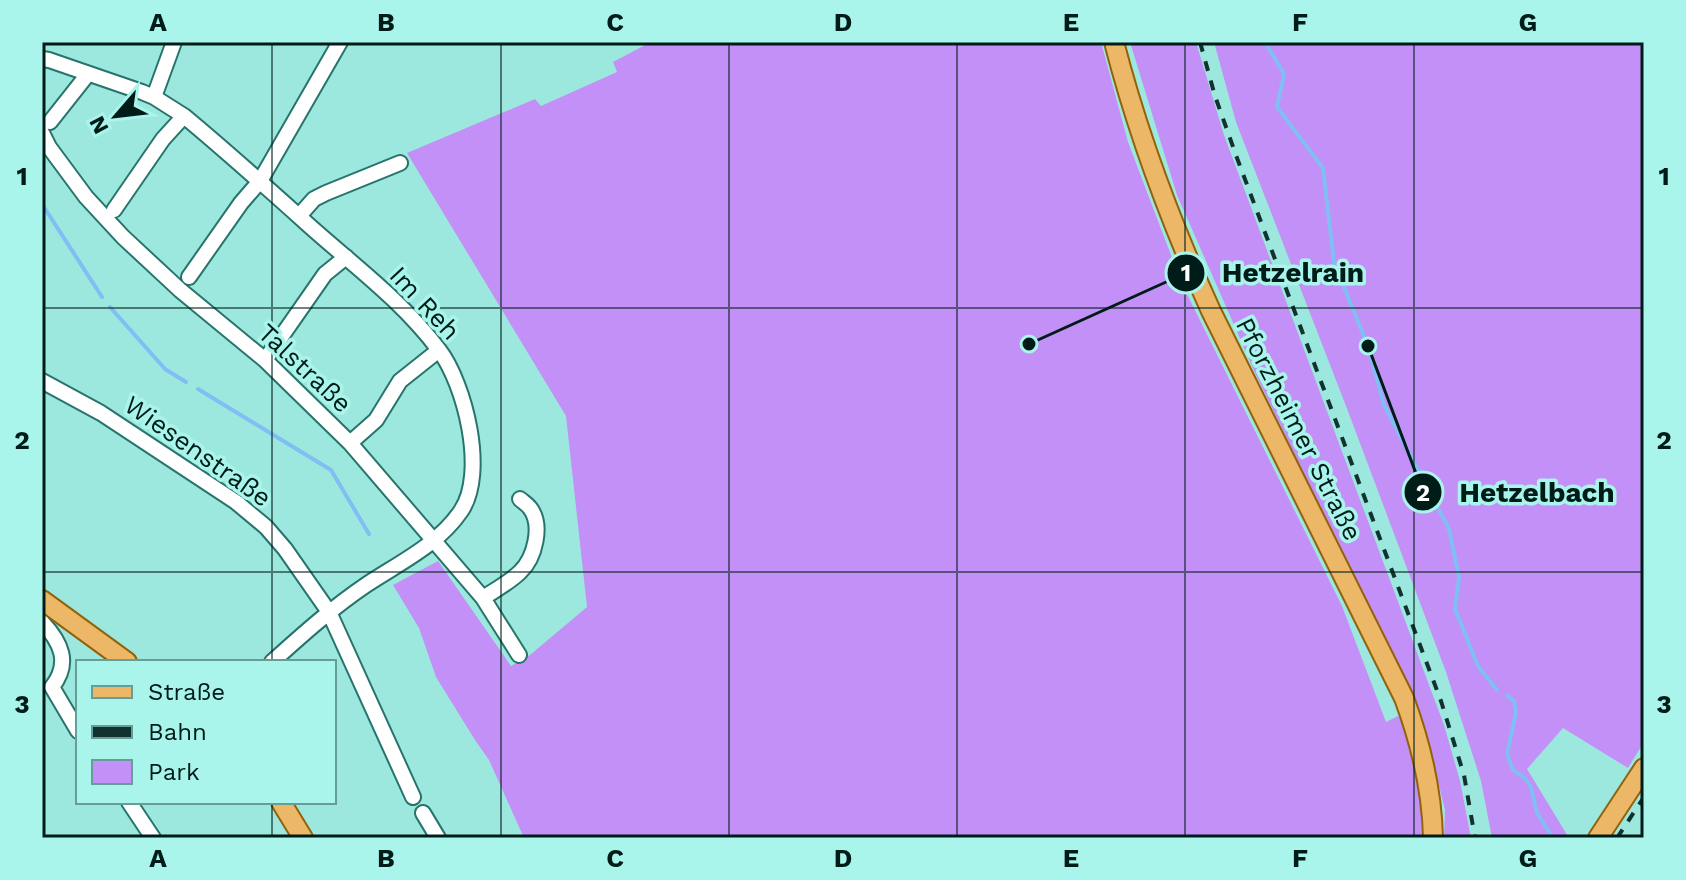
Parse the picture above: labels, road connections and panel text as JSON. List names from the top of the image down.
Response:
{
  "streets": {
    "main road": ["Pforzheimer Straße"],
    "street": ["Im Reh", "Talstraße", "Wiesenstraße"]
  },
  "crossings": [
    ["Im Reh", "Talstraße"],
    ["Im Reh", "Wiesenstraße"]
  ],
  "places": ["Hetzelrain", "Hetzelbach"],
  "legend": ["Straße", "Bahn", "Park"],
  "north": "bottom left",
  "grid": {
    "columns": [
      "A",
      "B",
      "C",
      "D",
      "E",
      "F",
      "G"
    ],
    "rows": ["1", "2", "3"]
  }
}
